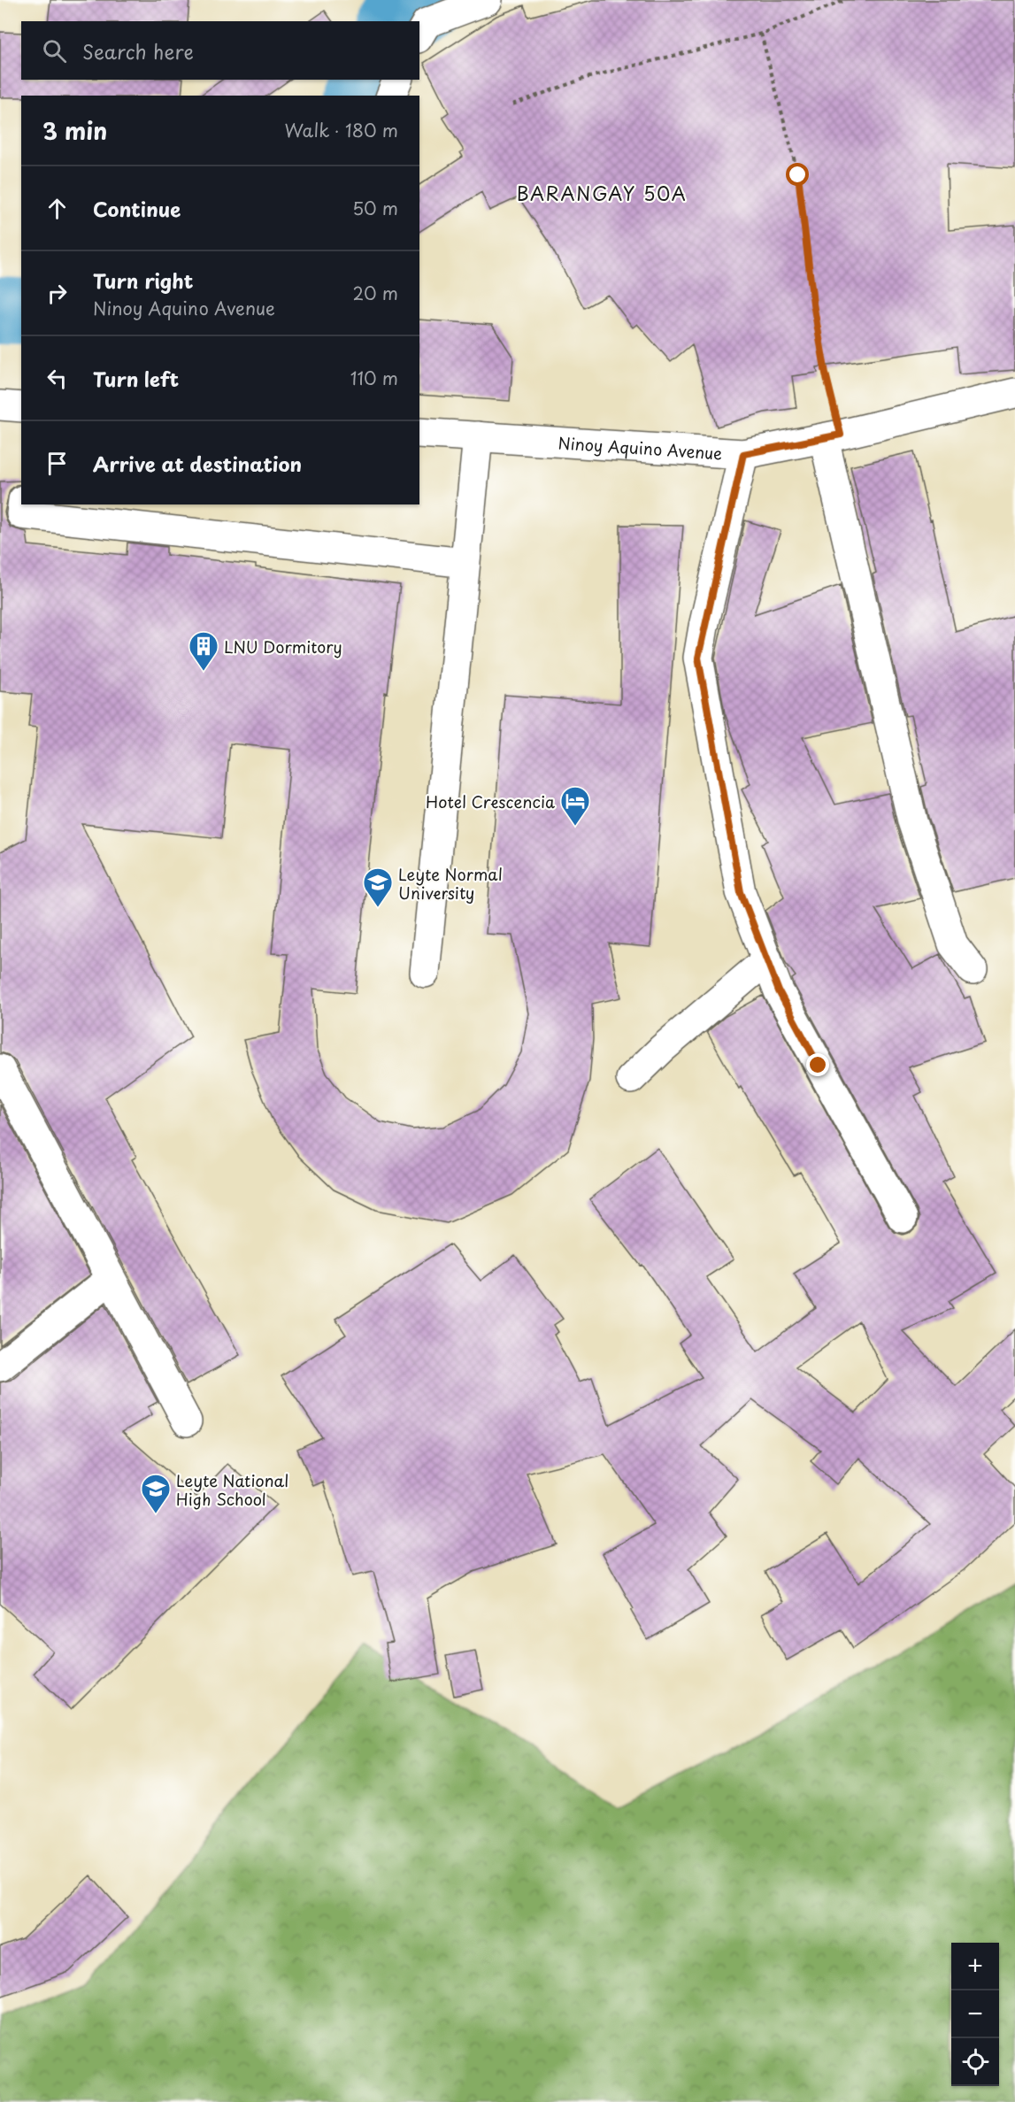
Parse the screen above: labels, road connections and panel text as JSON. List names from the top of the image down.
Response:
{
  "streets": {
    "main road": ["Ninoy Aquino Avenue"]
  },
  "districts": ["BARANGAY 50A"],
  "places": {
    "building": ["LNU Dormitory"],
    "hotel": ["Hotel Crescencia"],
    "school or university": ["Leyte Normal University", "Leyte National High School"]
  },
  "page": {
    "search": "Search here",
    "heading": ["3 min", "Walk · 180 m"],
    "list": [
      ["Continue", "50 m"],
      ["Turn right", "Ninoy Aquino Avenue", "20 m"],
      ["Turn left", "110 m"],
      "Arrive at destination"
    ],
    "map_buttons": ["+", "−"]
  }
}
